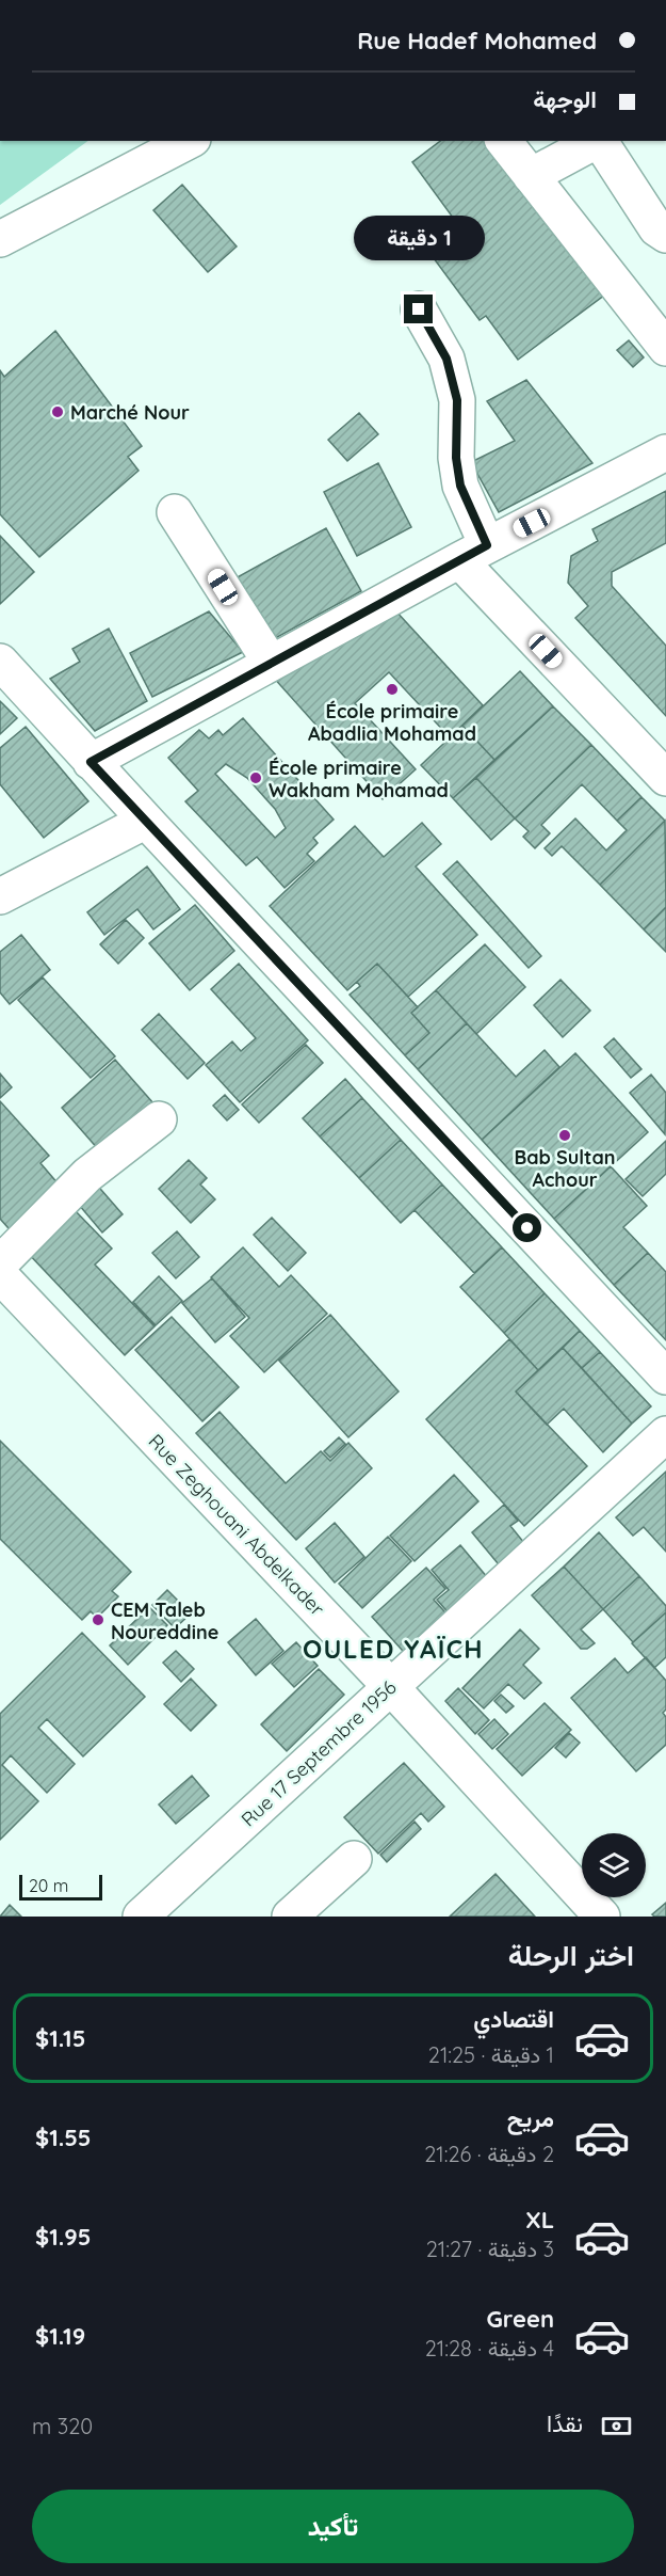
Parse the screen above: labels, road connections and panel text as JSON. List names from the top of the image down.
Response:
{
  "streets": {
    "street": ["Rue Zeghouani Abdelkader", "Rue 17 Septembre 1956"]
  },
  "crossings": [
    ["Rue Zeghouani Abdelkader", "Rue 17 Septembre 1956"]
  ],
  "districts": ["OULED YAÏCH"],
  "places": [
    "Marché Nour",
    "École primaire Abadlia Mohamad",
    "École primaire Wakham Mohamad",
    "Bab Sultan Achour",
    "CEM Taleb Noureddine"
  ],
  "scale_bar": "20 m",
  "page": {
    "banner": ["Rue Hadef Mohamed", "الوجهة"],
    "bubble": "1 دقيقة",
    "scale": "20 m",
    "heading": "اختر الرحلة",
    "list": [
      {
        "name": "اقتصادي",
        "note": "1 دقيقة · 21:25",
        "value": "$1.15"
      },
      {
        "name": "مريح",
        "note": "2 دقيقة · 21:26",
        "value": "$1.55"
      },
      {
        "name": "XL",
        "note": "3 دقيقة · 21:27",
        "value": "$1.95"
      },
      {
        "name": "Green",
        "note": "4 دقيقة · 21:28",
        "value": "$1.19"
      }
    ],
    "pay": ["نقدًا", "320 m"],
    "buttons": "تأكيد"
  }
}
